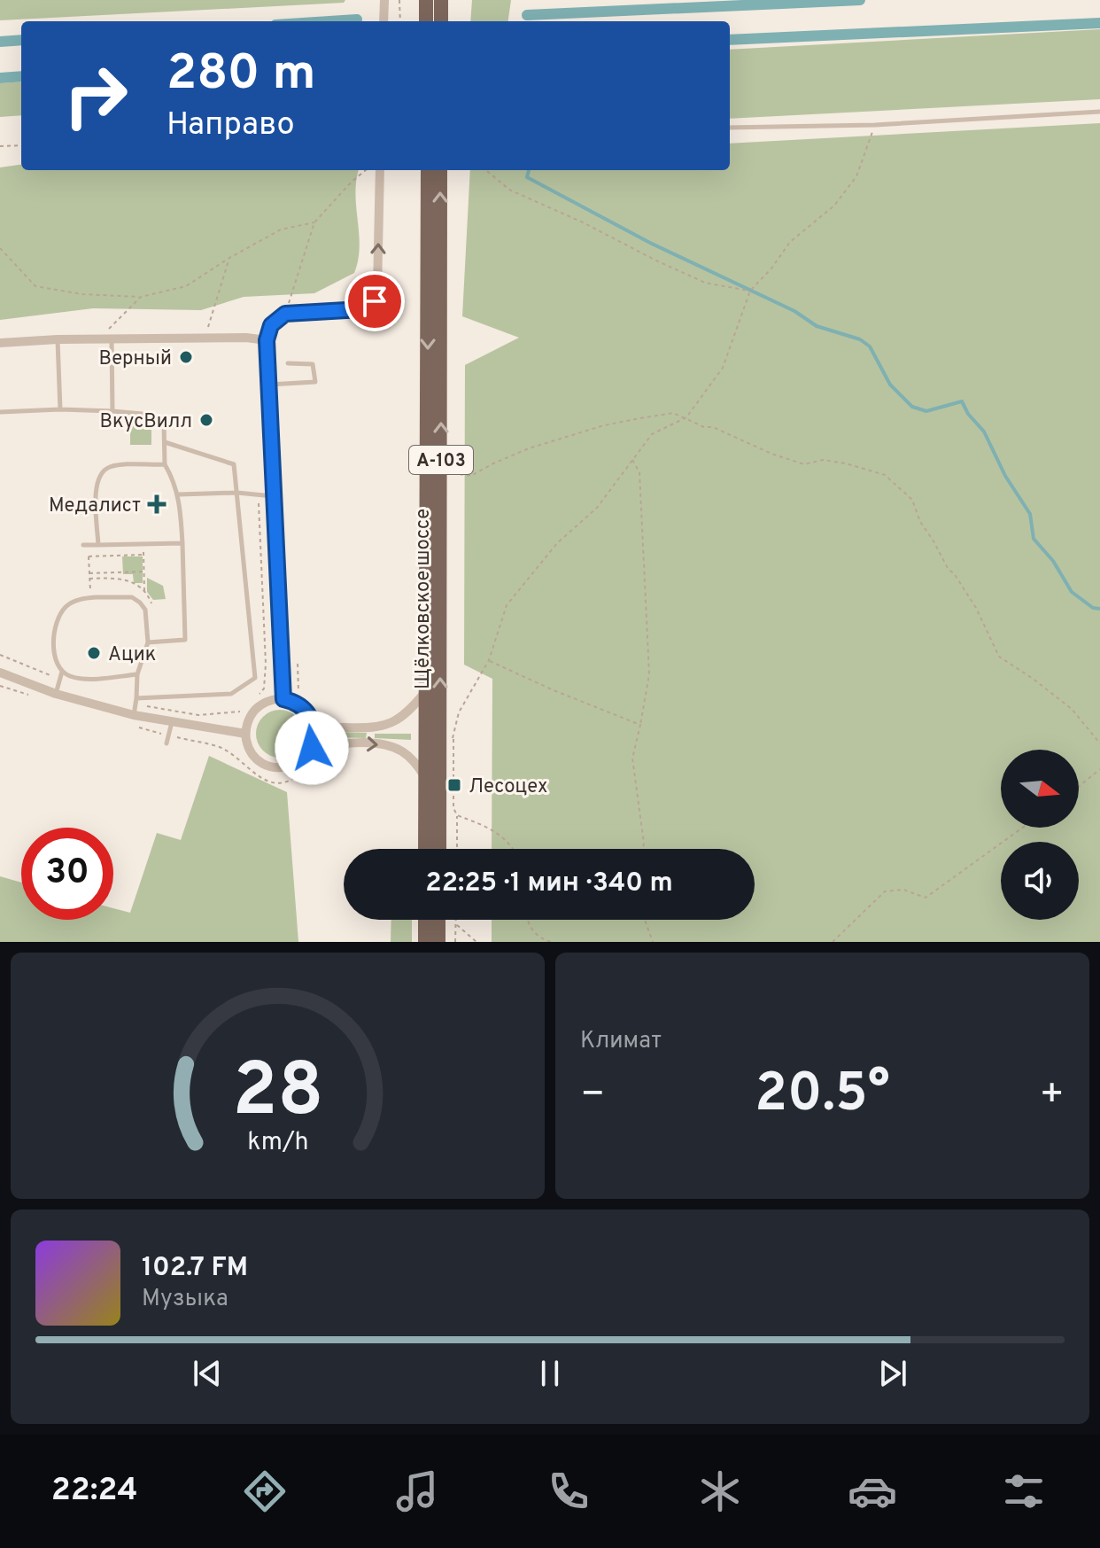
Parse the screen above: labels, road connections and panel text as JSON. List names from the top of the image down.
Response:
{
  "streets": {
    "main road": ["А-103", "Щёлковское шоссе"]
  },
  "places": {
    "other": ["Верный", "ВкусВилл", "Ацик"],
    "health": ["Медалист"],
    "transit": ["Лесоцех"]
  },
  "north": "right",
  "page": {
    "turn": ["280 m", "Направо"],
    "limit": "30",
    "trip": "22:25 · 1 мин · 340 m",
    "tile": "Климат",
    "heat": ["−", "20.5°", "+"],
    "song": ["102.7 FM", "Музыка"],
    "tabs": "22:24",
    "gauge": ["28", "km/h"]
  }
}
